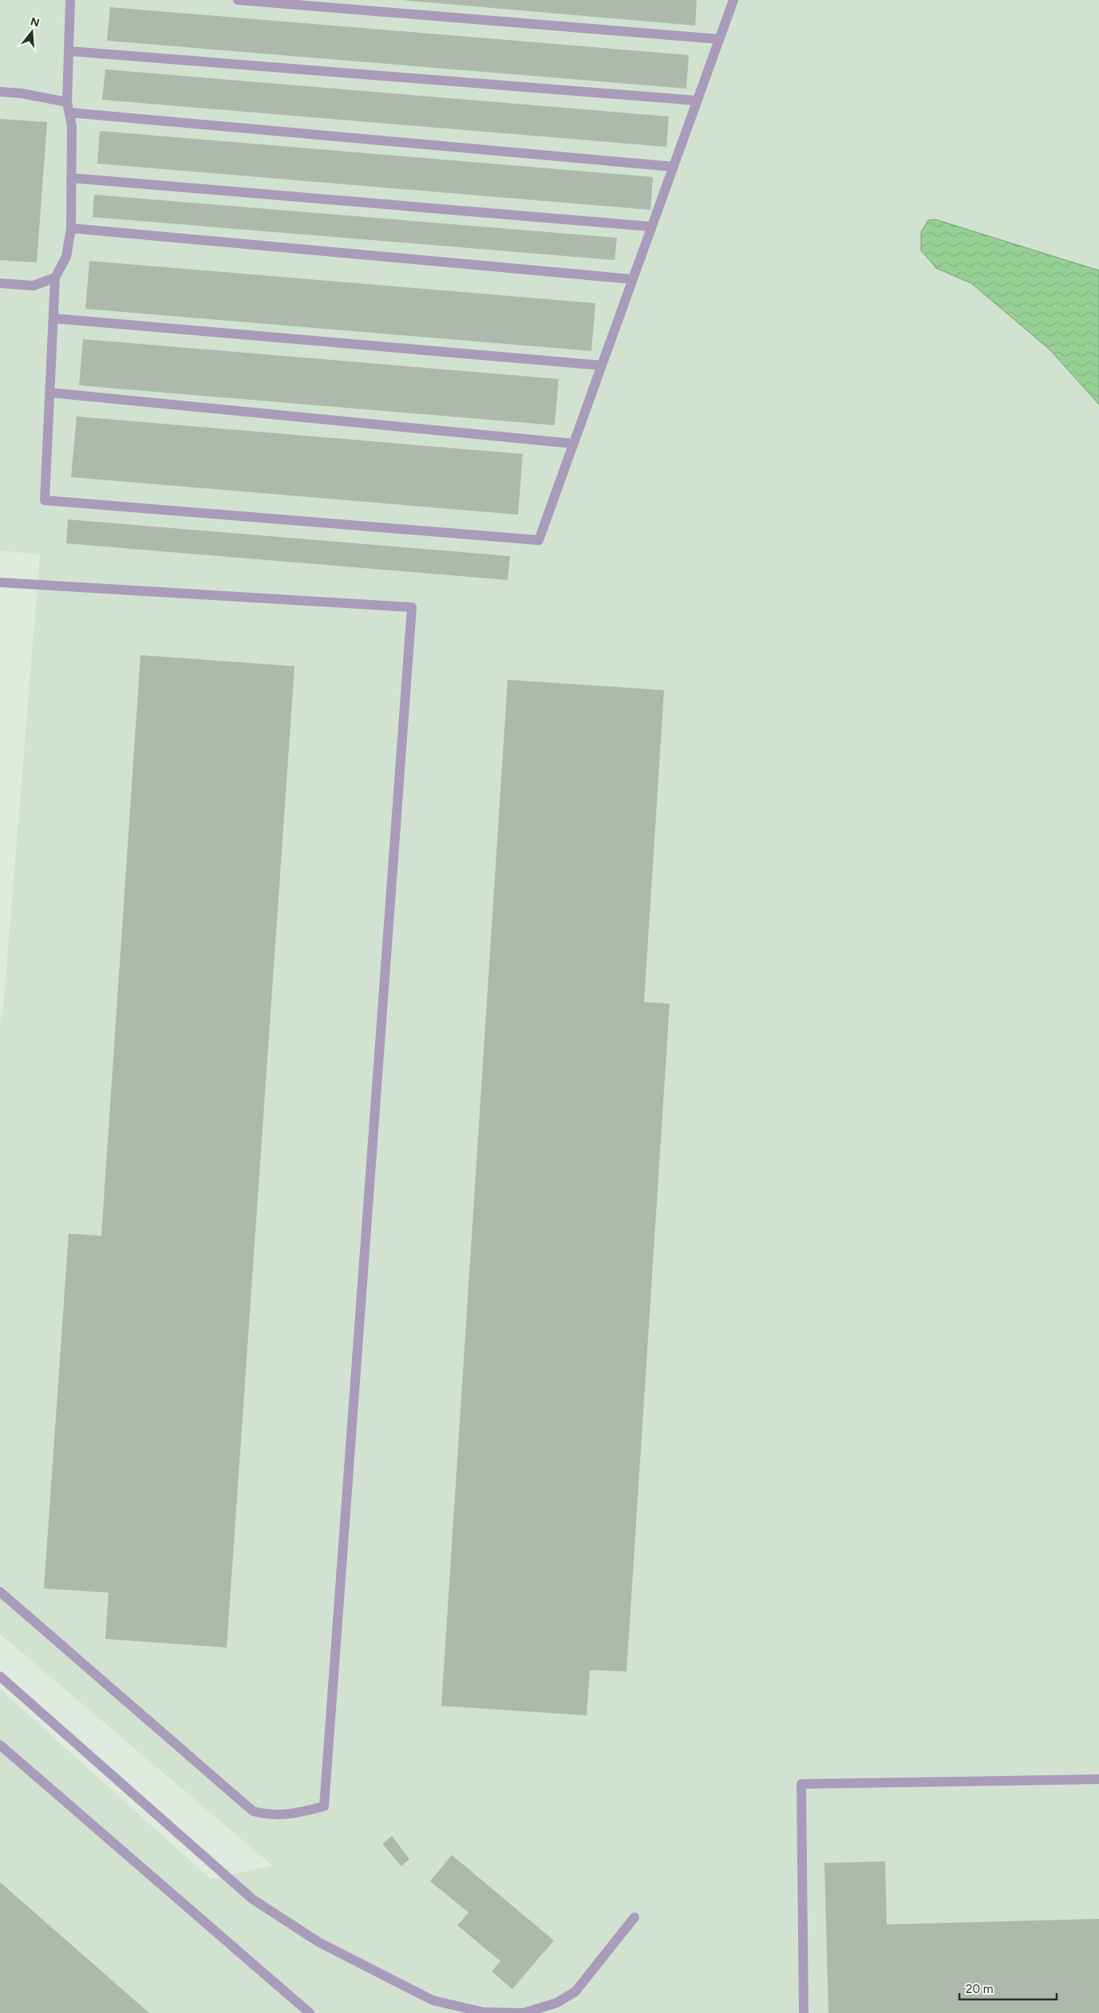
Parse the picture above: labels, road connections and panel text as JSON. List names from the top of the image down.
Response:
{
  "scale_bar": "20 m",
  "north": "top"
}
